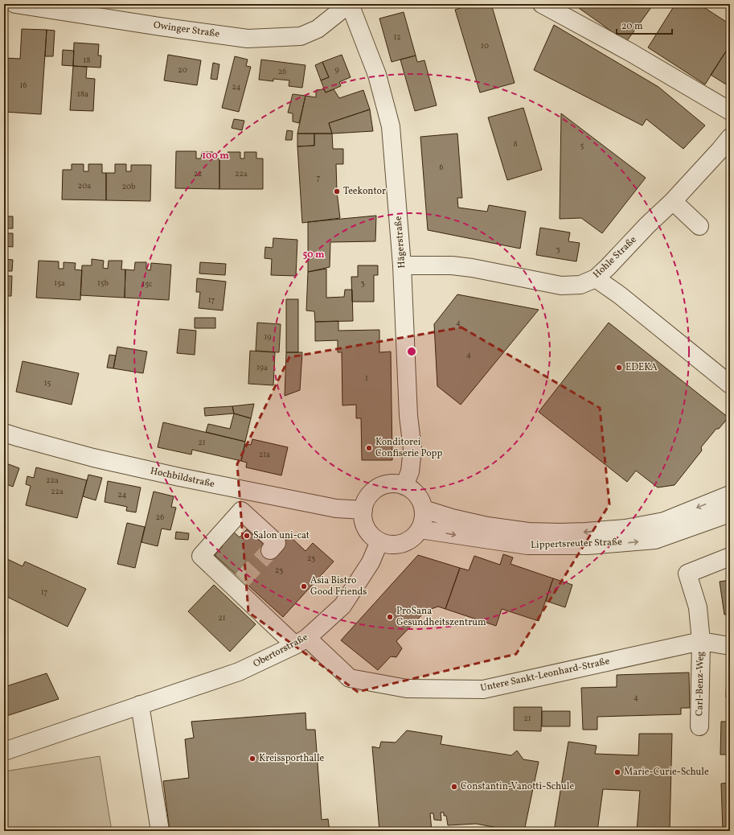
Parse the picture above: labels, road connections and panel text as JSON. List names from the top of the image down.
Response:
{
  "streets": {
    "street": [
      "Owinger Straße",
      "Hägerstraße",
      "Hohle Straße",
      "Hochbildstraße",
      "Lippertsreuter Straße",
      "Obertorstraße",
      "Untere Sankt-Leonhard-Straße",
      "Carl-Benz-Weg"
    ]
  },
  "crossings": [
    ["Owinger Straße", "Hägerstraße"],
    ["Hägerstraße", "Hohle Straße"],
    ["Hägerstraße", "Hochbildstraße"],
    ["Hägerstraße", "Lippertsreuter Straße"],
    ["Hägerstraße", "Obertorstraße"],
    ["Hochbildstraße", "Lippertsreuter Straße"],
    ["Hochbildstraße", "Obertorstraße"],
    ["Lippertsreuter Straße", "Obertorstraße"],
    ["Obertorstraße", "Untere Sankt-Leonhard-Straße"],
    ["Untere Sankt-Leonhard-Straße", "Carl-Benz-Weg"]
  ],
  "places": [
    "Teekontor",
    "EDEKA",
    "Konditorei Confiserie Popp",
    "Salon uni-cat",
    "Asia Bistro Good Friends",
    "ProSana Gesundheitszentrum",
    "Kreissporthalle",
    "Marie-Curie-Schule",
    "Constantin-Vanotti-Schule"
  ],
  "house_numbers": [
    "12",
    "10",
    "18",
    "20",
    "9",
    "26",
    "16",
    "24",
    "18a",
    "8",
    "5",
    "6",
    "22",
    "22a",
    "7",
    "20a",
    "20b",
    "3",
    "15a",
    "15b",
    "3",
    "15c",
    "17",
    "4",
    "19",
    "4",
    "19a",
    "1",
    "15",
    "21",
    "21a",
    "22a",
    "22a",
    "24",
    "26",
    "23",
    "23",
    "17",
    "21",
    "4",
    "21"
  ],
  "scale_bar": "20 m",
  "rings": ["100 m", "50 m"]
}
